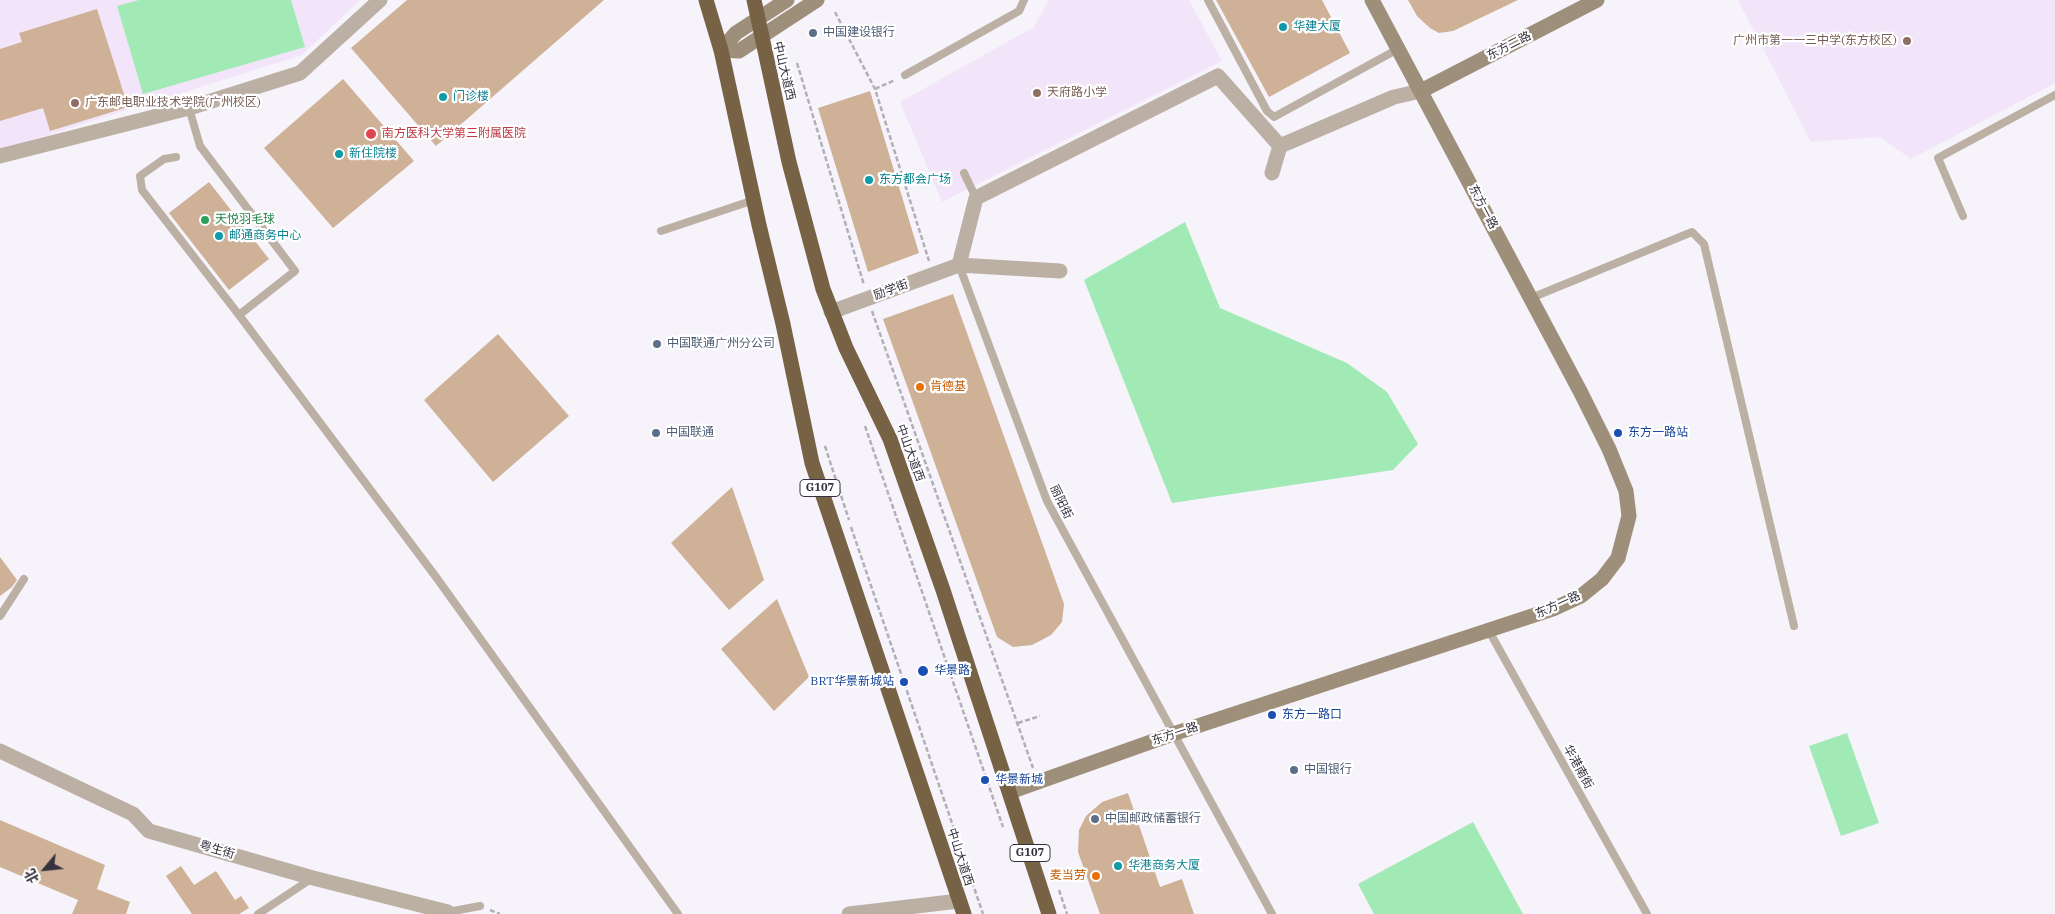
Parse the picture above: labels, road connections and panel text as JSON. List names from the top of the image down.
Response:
{
  "streets": {
    "highway": ["中山大道西", "G107"],
    "street": [
      "东方二路",
      "东方一路",
      "励学街",
      "粤生街"
    ],
    "lane": ["丽阳街", "华港南街"]
  },
  "crossings": [
    ["东方二路", "东方一路"],
    ["中山大道西", "东方一路"],
    ["中山大道西", "励学街"],
    ["东方一路", "丽阳街"],
    ["东方一路", "华港南街"],
    ["励学街", "丽阳街"]
  ],
  "places": [
    "华建大厦",
    "中国建设银行",
    "广州市第一一三中学(东方校区)",
    "天府路小学",
    "门诊楼",
    "广东邮电职业技术学院(广州校区)",
    "南方医科大学第三附属医院",
    "新住院楼",
    "东方都会广场",
    "天悦羽毛球",
    "邮通商务中心",
    "中国联通广州分公司",
    "肯德基",
    "中国联通",
    "东方一路站",
    "华景路",
    "BRT华景新城站",
    "东方一路口",
    "中国银行",
    "华景新城",
    "中国邮政储蓄银行",
    "华港商务大厦",
    "麦当劳"
  ],
  "north": "bottom left"
}
